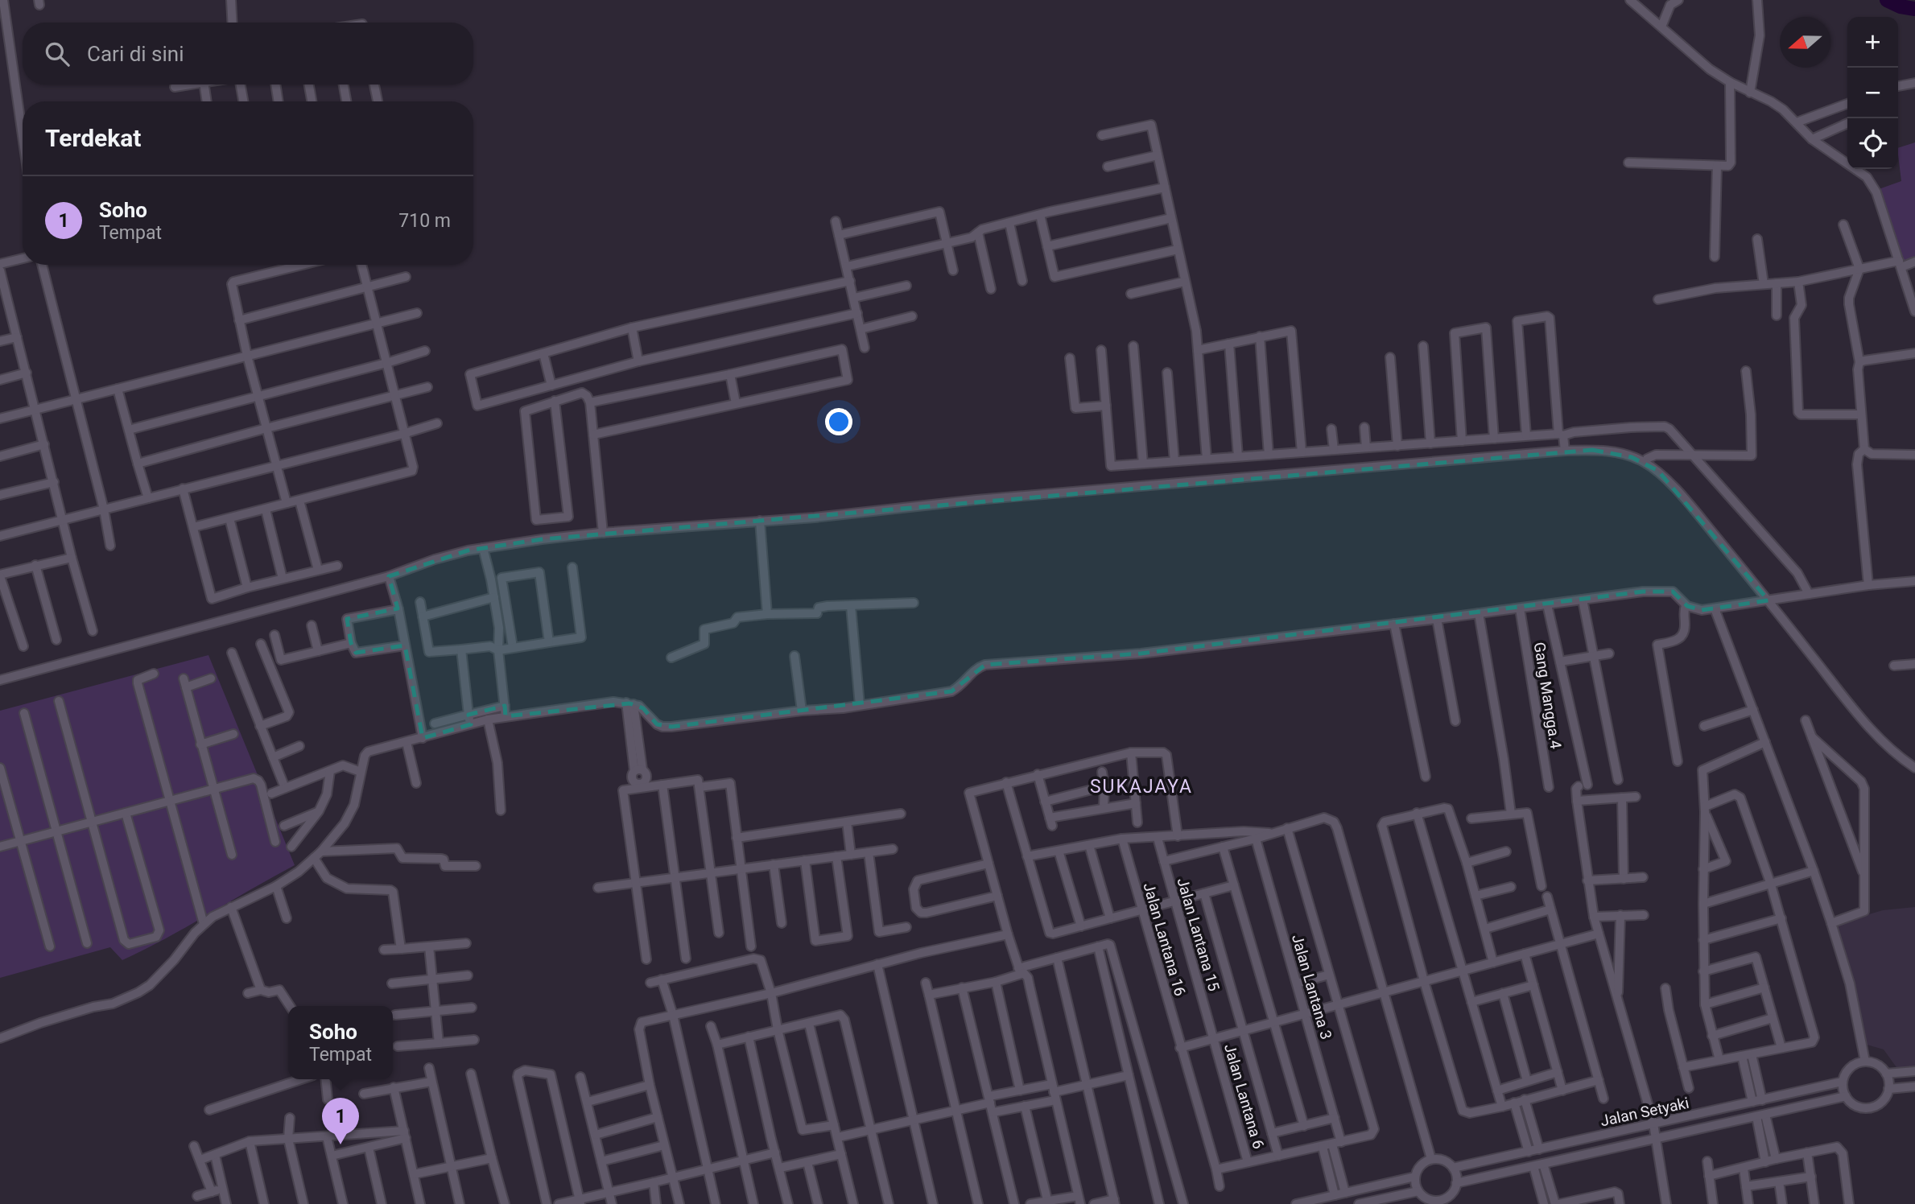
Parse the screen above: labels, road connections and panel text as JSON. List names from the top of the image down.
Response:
{
  "streets": {
    "street": [
      "Gang Mangga.4",
      "Jalan Lantana 15",
      "Jalan Lantana 16",
      "Jalan Lantana 3",
      "Jalan Lantana 6",
      "Jalan Setyaki"
    ]
  },
  "crossings": [
    ["Jalan Lantana 15", "Jalan Lantana 6"]
  ],
  "districts": ["SUKAJAYA"],
  "north": "left",
  "page": {
    "map_buttons": ["+", "−"],
    "search": "Cari di sini",
    "heading": "Terdekat",
    "list": [
      {
        "mark": "1",
        "name": "Soho",
        "note": "Tempat",
        "value": "710 m"
      }
    ],
    "popup": ["Soho", "Tempat"],
    "pins": "1"
  }
}
